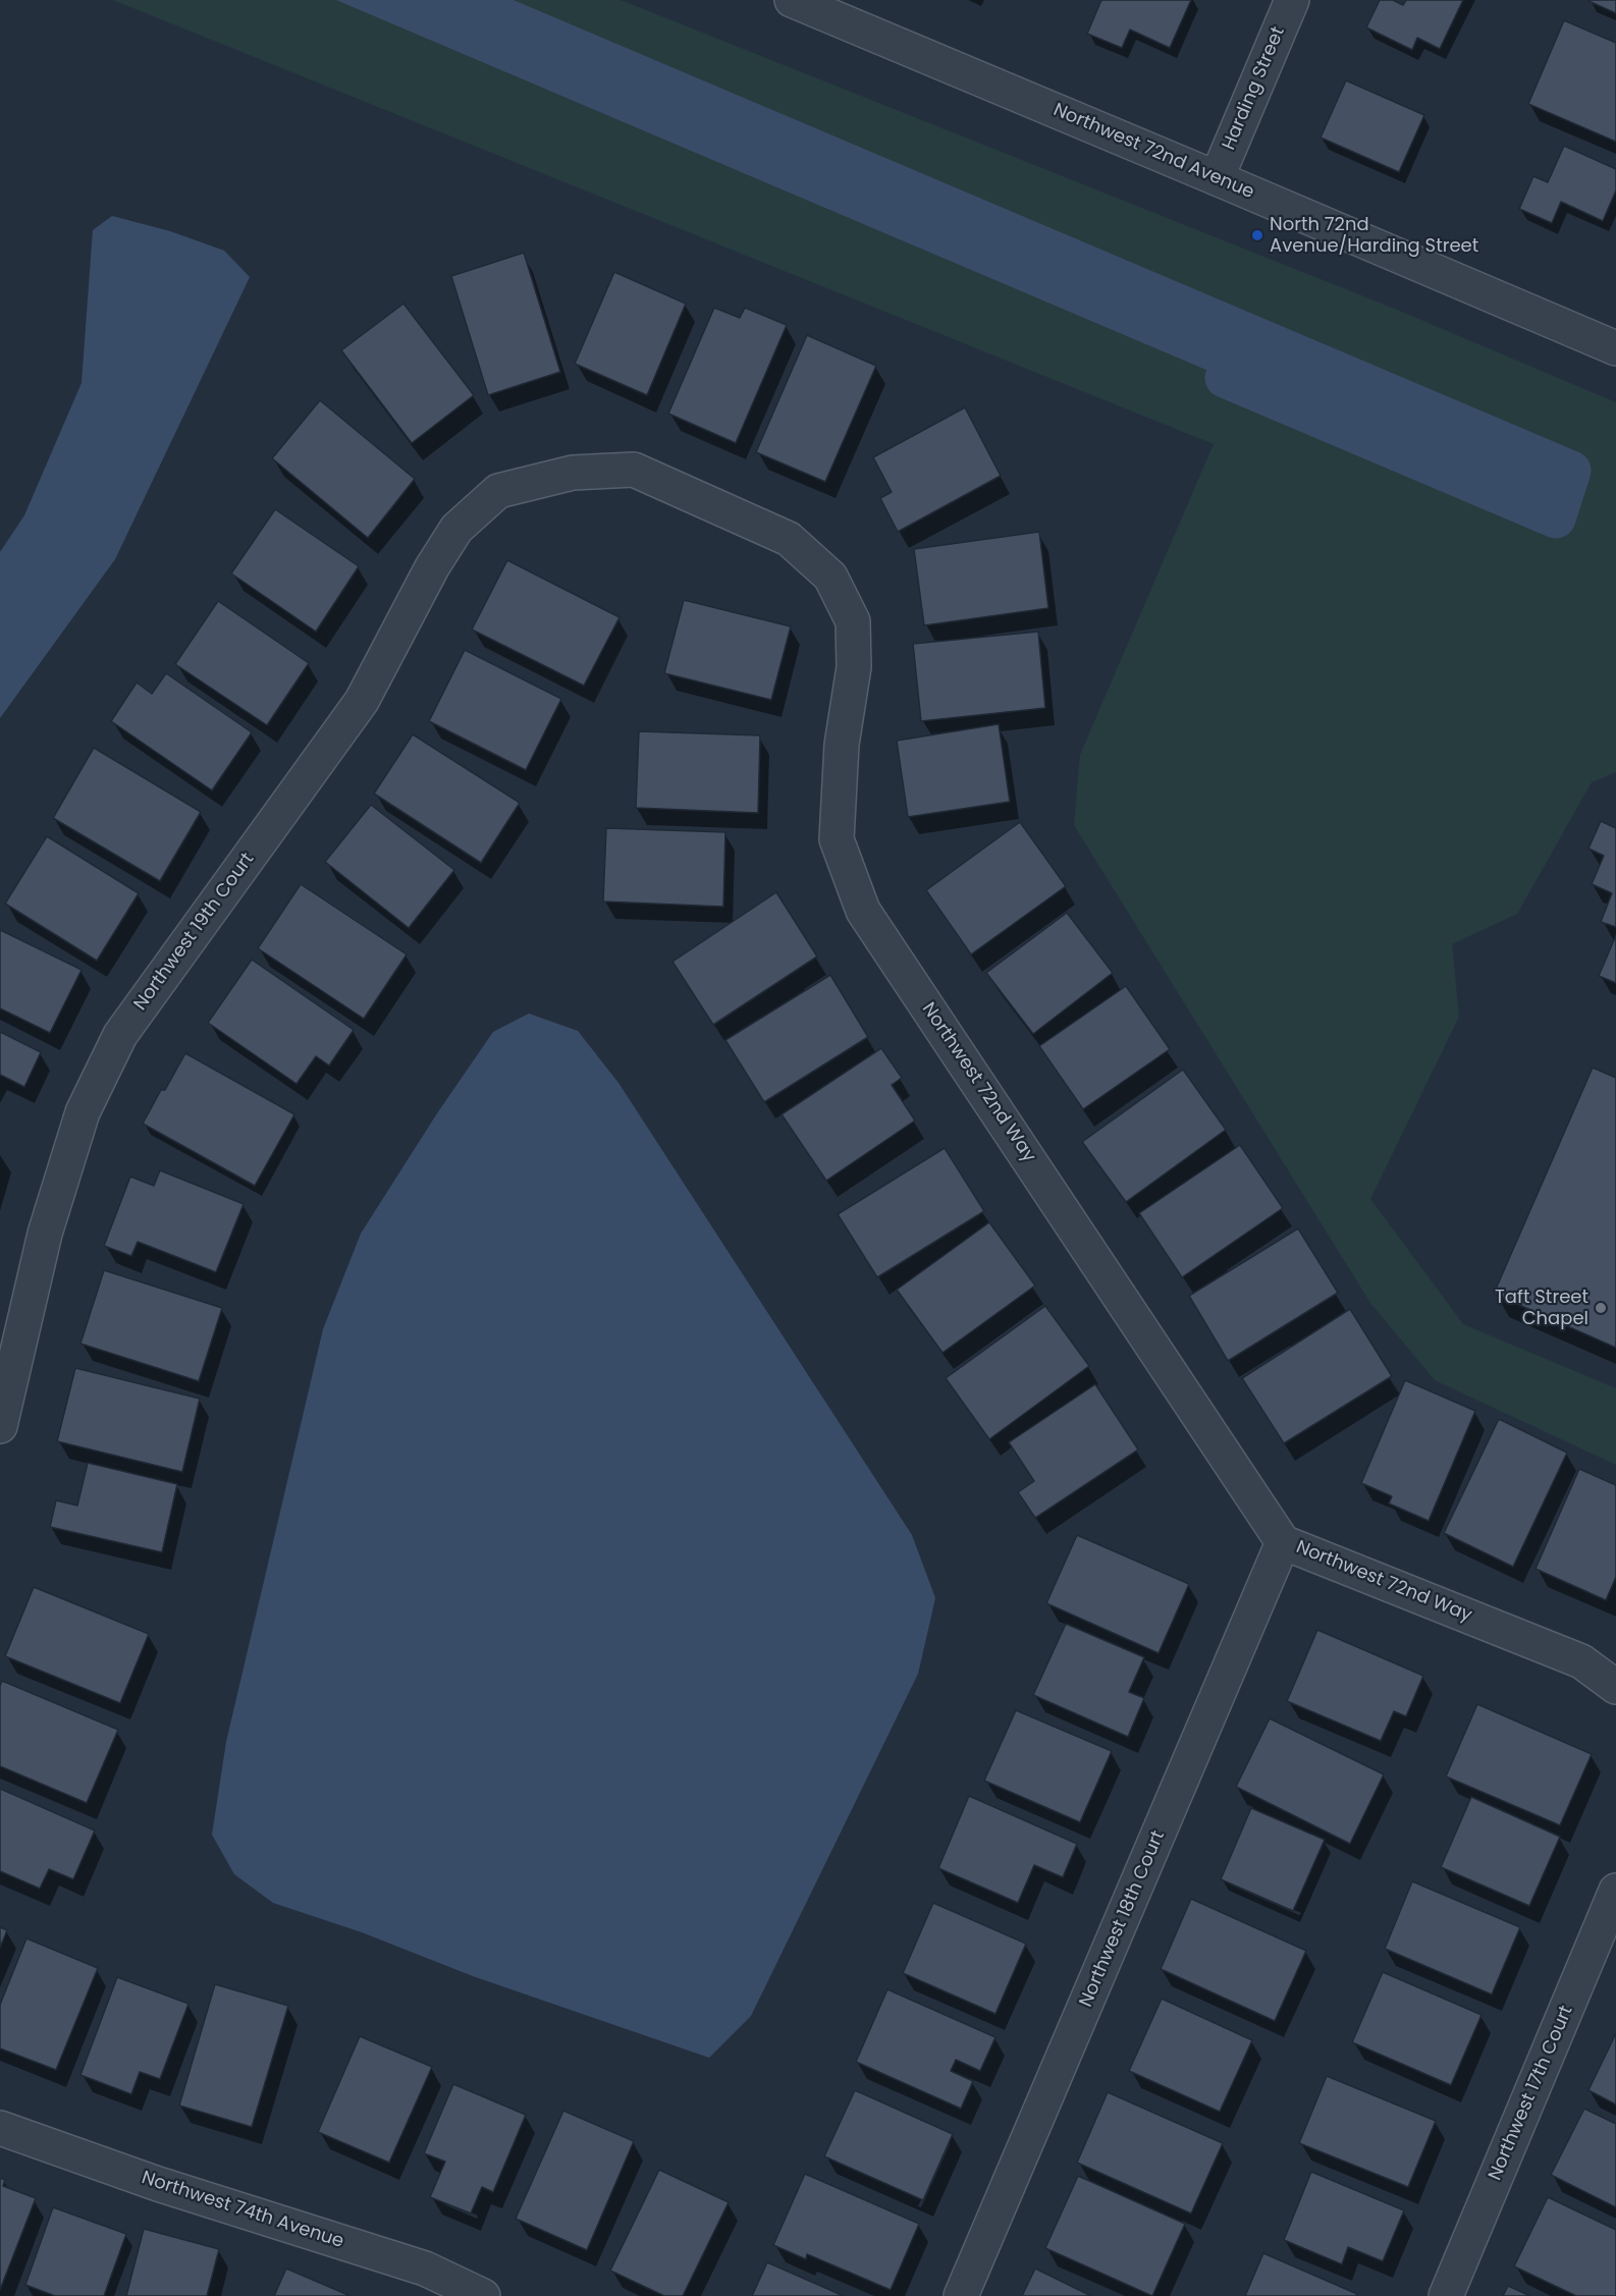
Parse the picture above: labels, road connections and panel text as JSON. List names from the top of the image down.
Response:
{
  "streets": {
    "street": [
      "Harding Street",
      "Northwest 72nd Avenue",
      "Northwest 19th Court",
      "Northwest 72nd Way",
      "Northwest 18th Court",
      "Northwest 17th Court",
      "Northwest 74th Avenue"
    ]
  },
  "crossings": [
    ["Harding Street", "Northwest 72nd Avenue"],
    ["Northwest 19th Court", "Northwest 72nd Way"],
    ["Northwest 72nd Way", "Northwest 18th Court"]
  ],
  "places": ["North 72nd Avenue/Harding Street", "Taft Street Chapel"]
}
